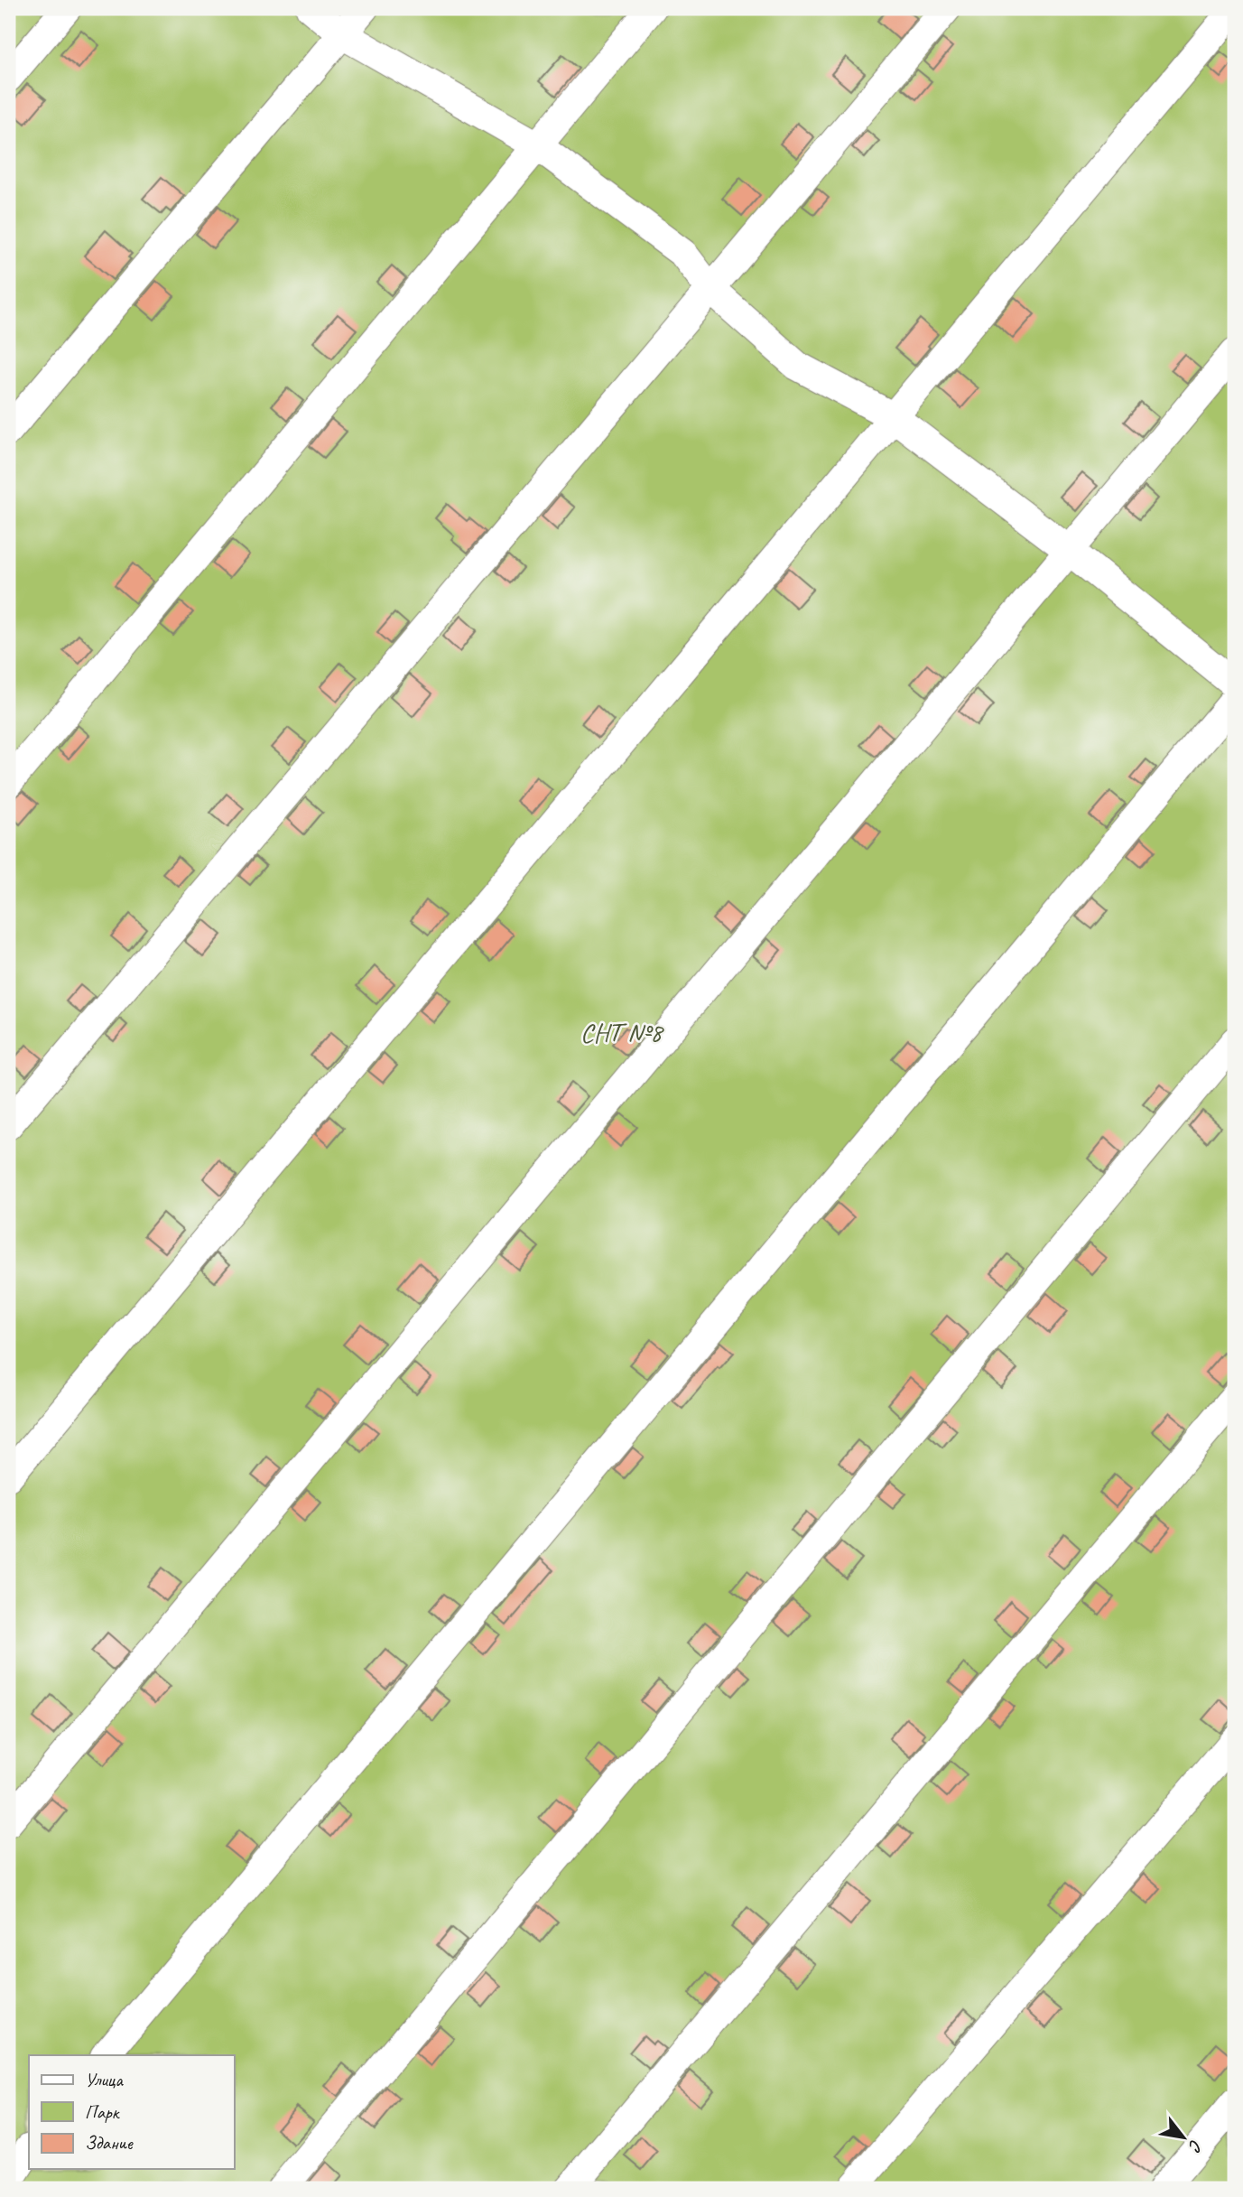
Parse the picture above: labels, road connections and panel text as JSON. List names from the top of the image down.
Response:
{
  "parks": ["СНТ №8"],
  "legend": ["Улица", "Парк", "Здание"],
  "north": "bottom right"
}
